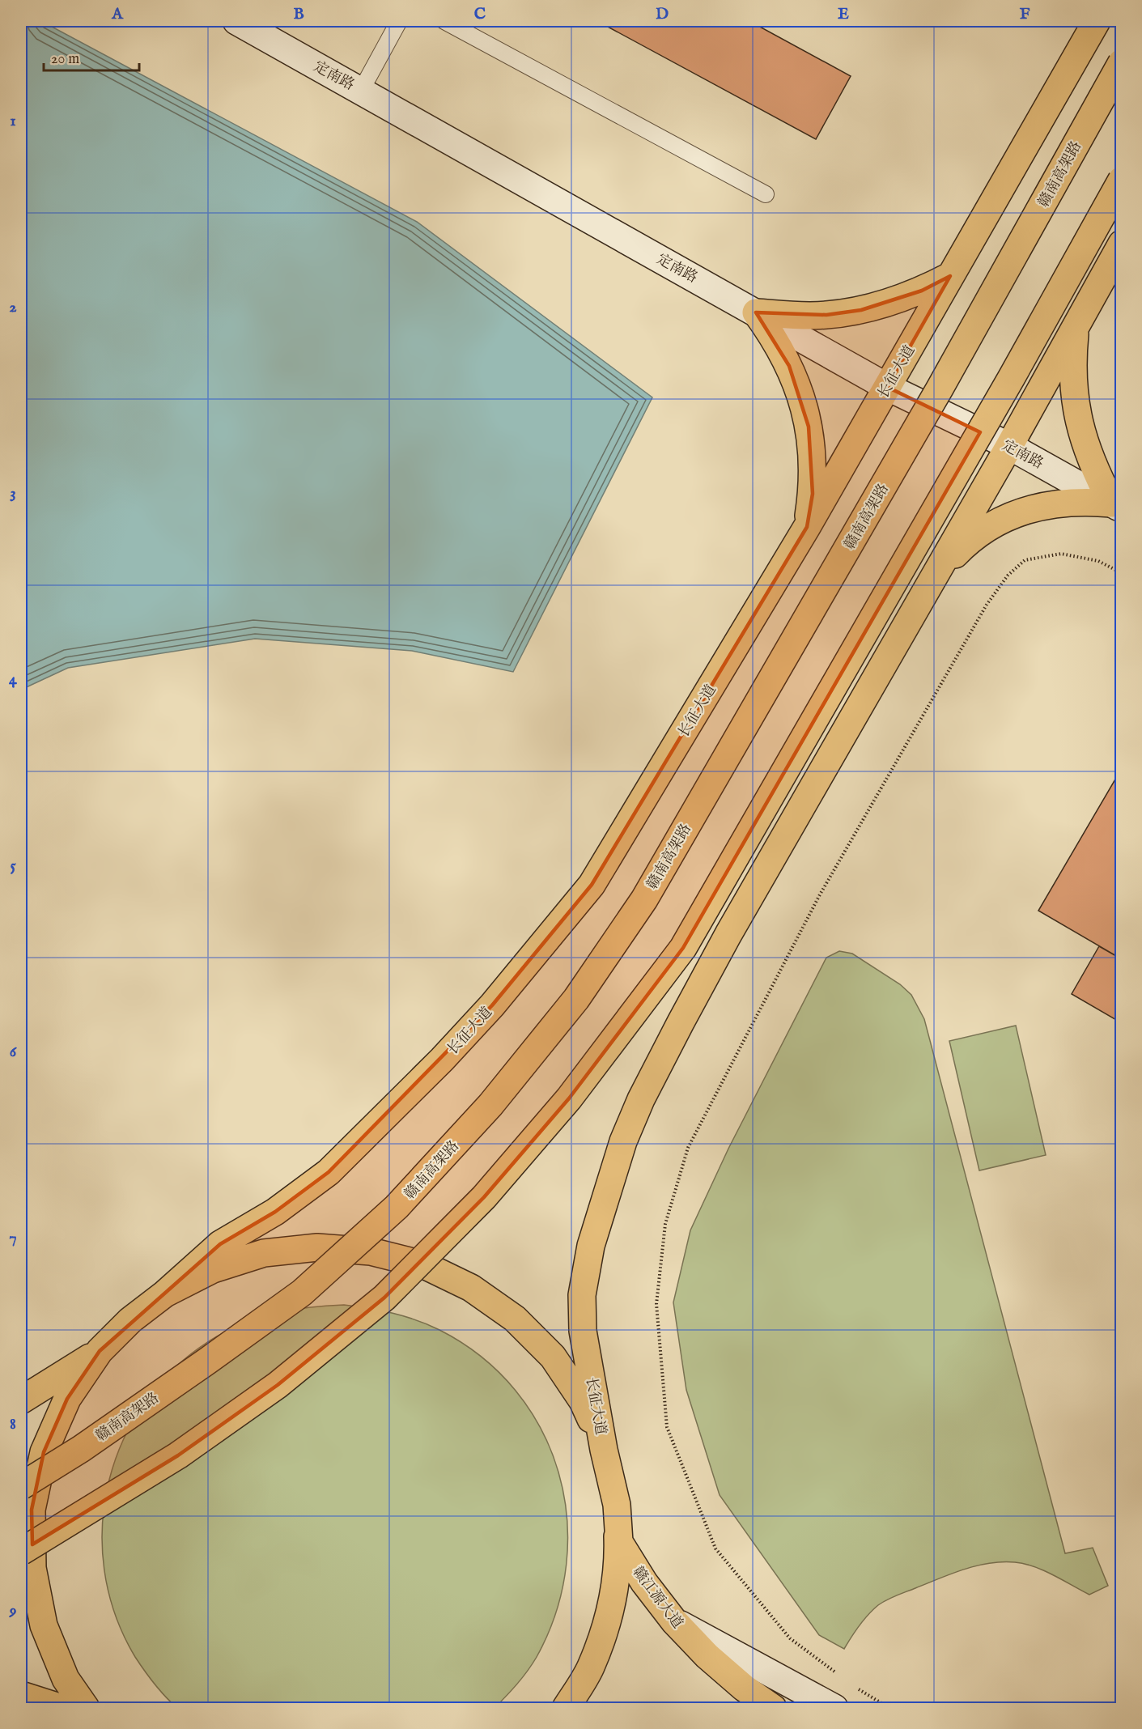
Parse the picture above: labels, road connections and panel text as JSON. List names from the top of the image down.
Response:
{
  "streets": {
    "main road": ["赣南高架路", "长征大道", "赣江源大道"],
    "street": ["定南路"]
  },
  "crossings": [
    ["定南路", "长征大道"],
    ["长征大道", "赣江源大道"]
  ],
  "scale_bar": "20 m",
  "grid": {
    "columns": [
      "A",
      "B",
      "C",
      "D",
      "E",
      "F"
    ],
    "rows": [
      "1",
      "2",
      "3",
      "4",
      "5",
      "6",
      "7",
      "8",
      "9"
    ]
  }
}
